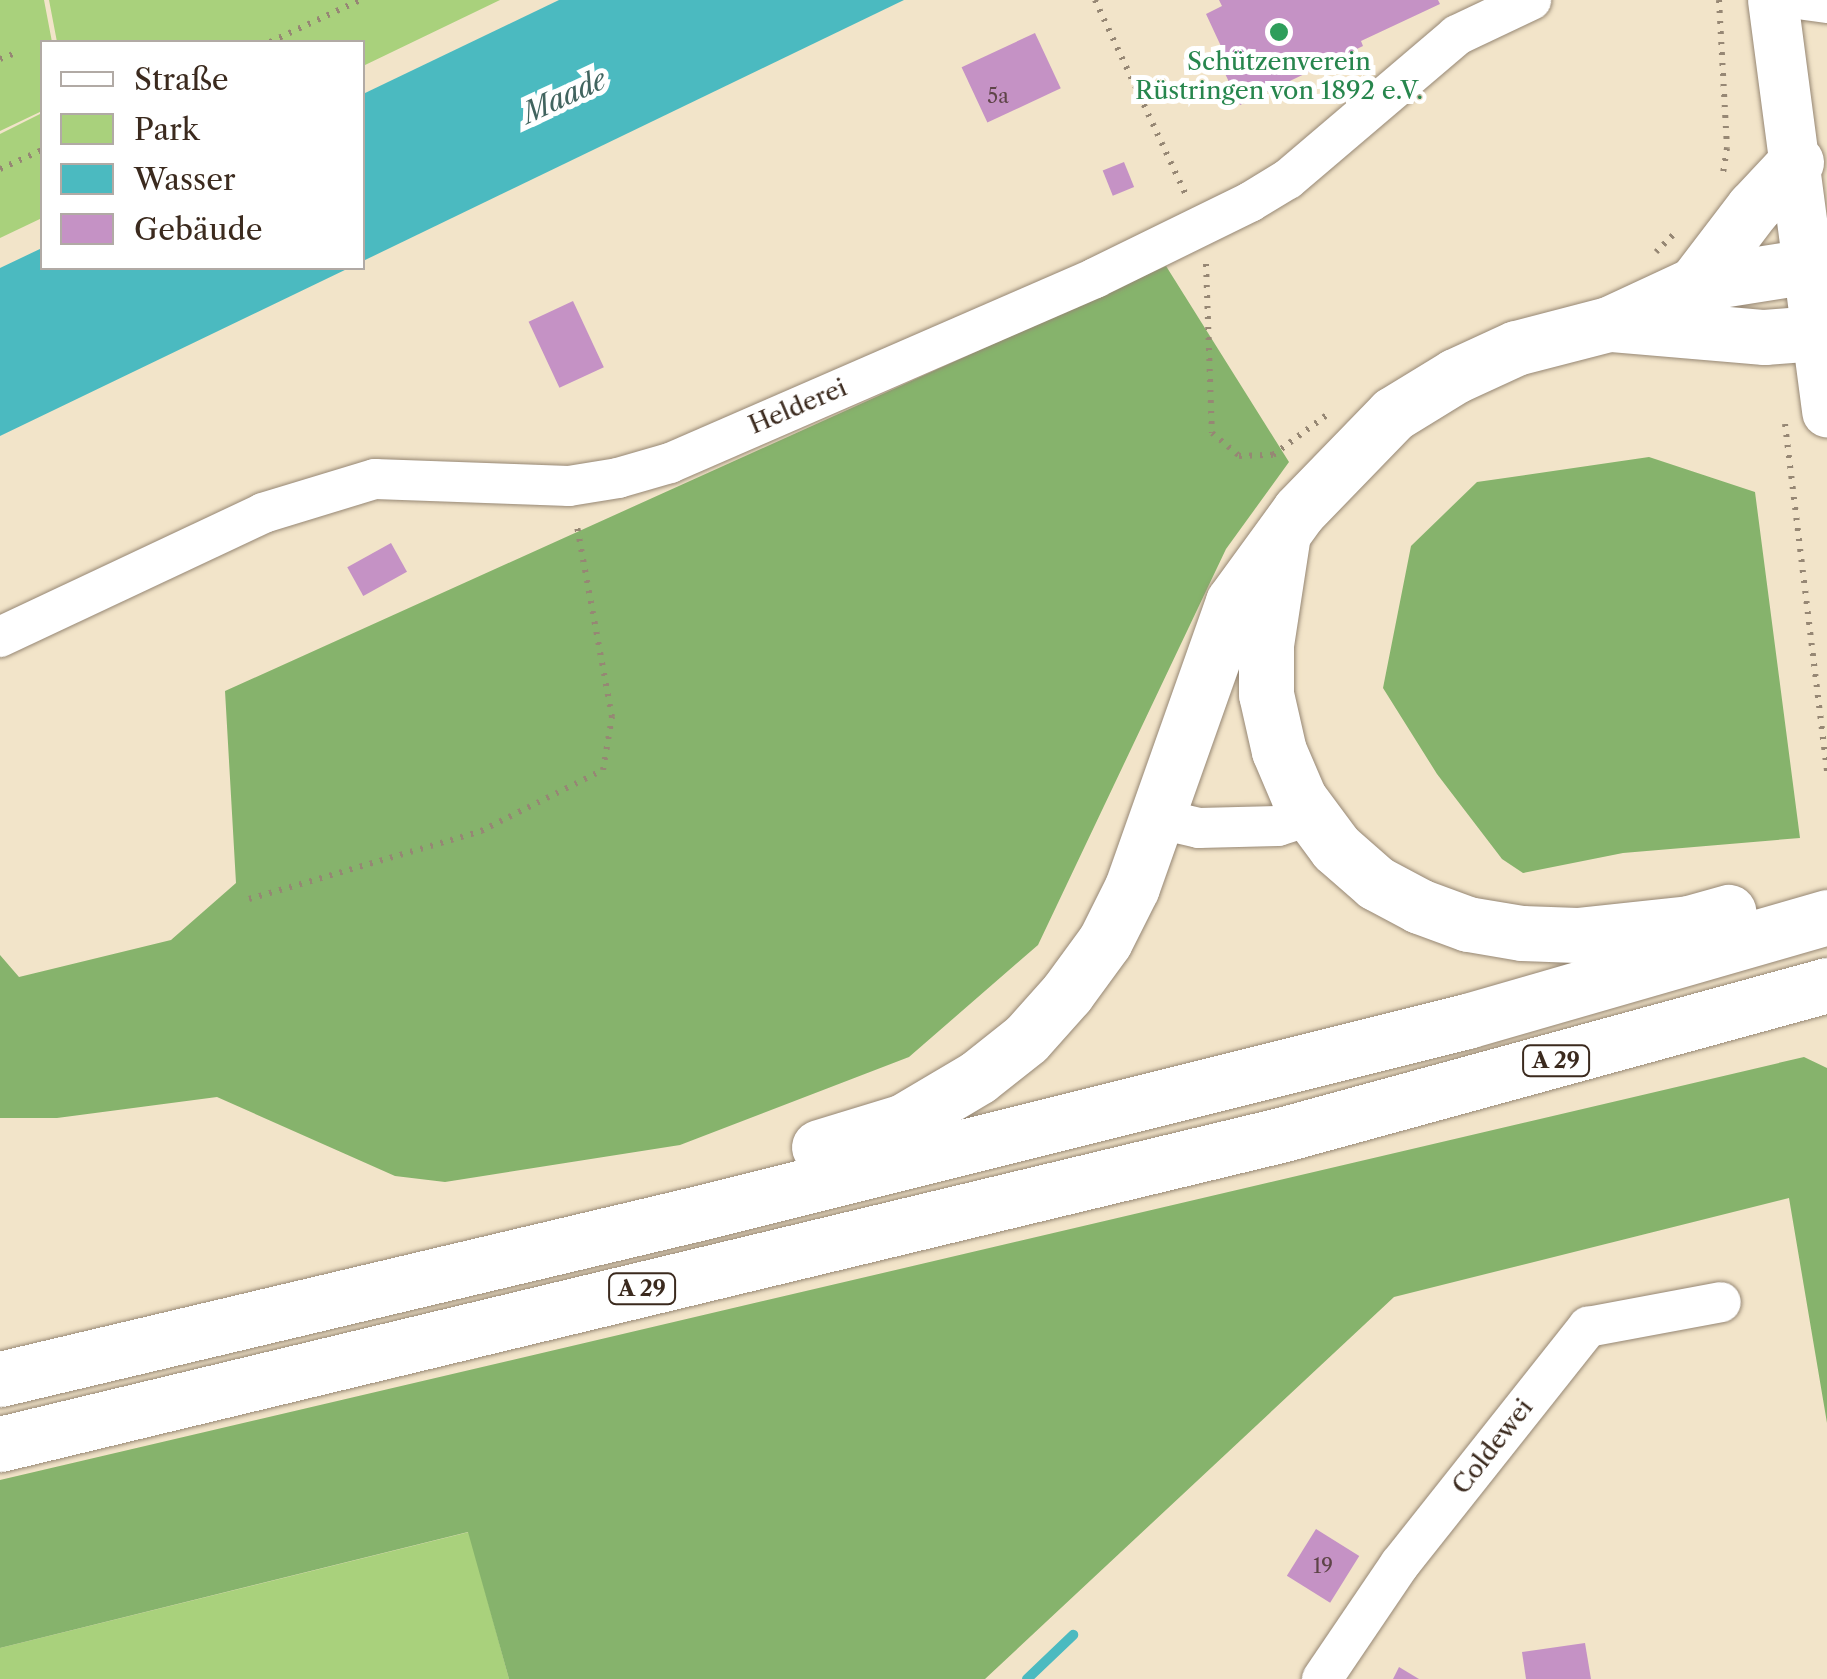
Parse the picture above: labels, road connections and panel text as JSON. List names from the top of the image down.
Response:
{
  "streets": {
    "highway": ["A 29"],
    "street": ["Helderei", "Coldewei"]
  },
  "water": ["Maade"],
  "places": ["Schützenverein Rüstringen von 1892 e.V."],
  "house_numbers": ["5a", "19"],
  "legend": [
    "Straße",
    "Park",
    "Wasser",
    "Gebäude"
  ]
}
